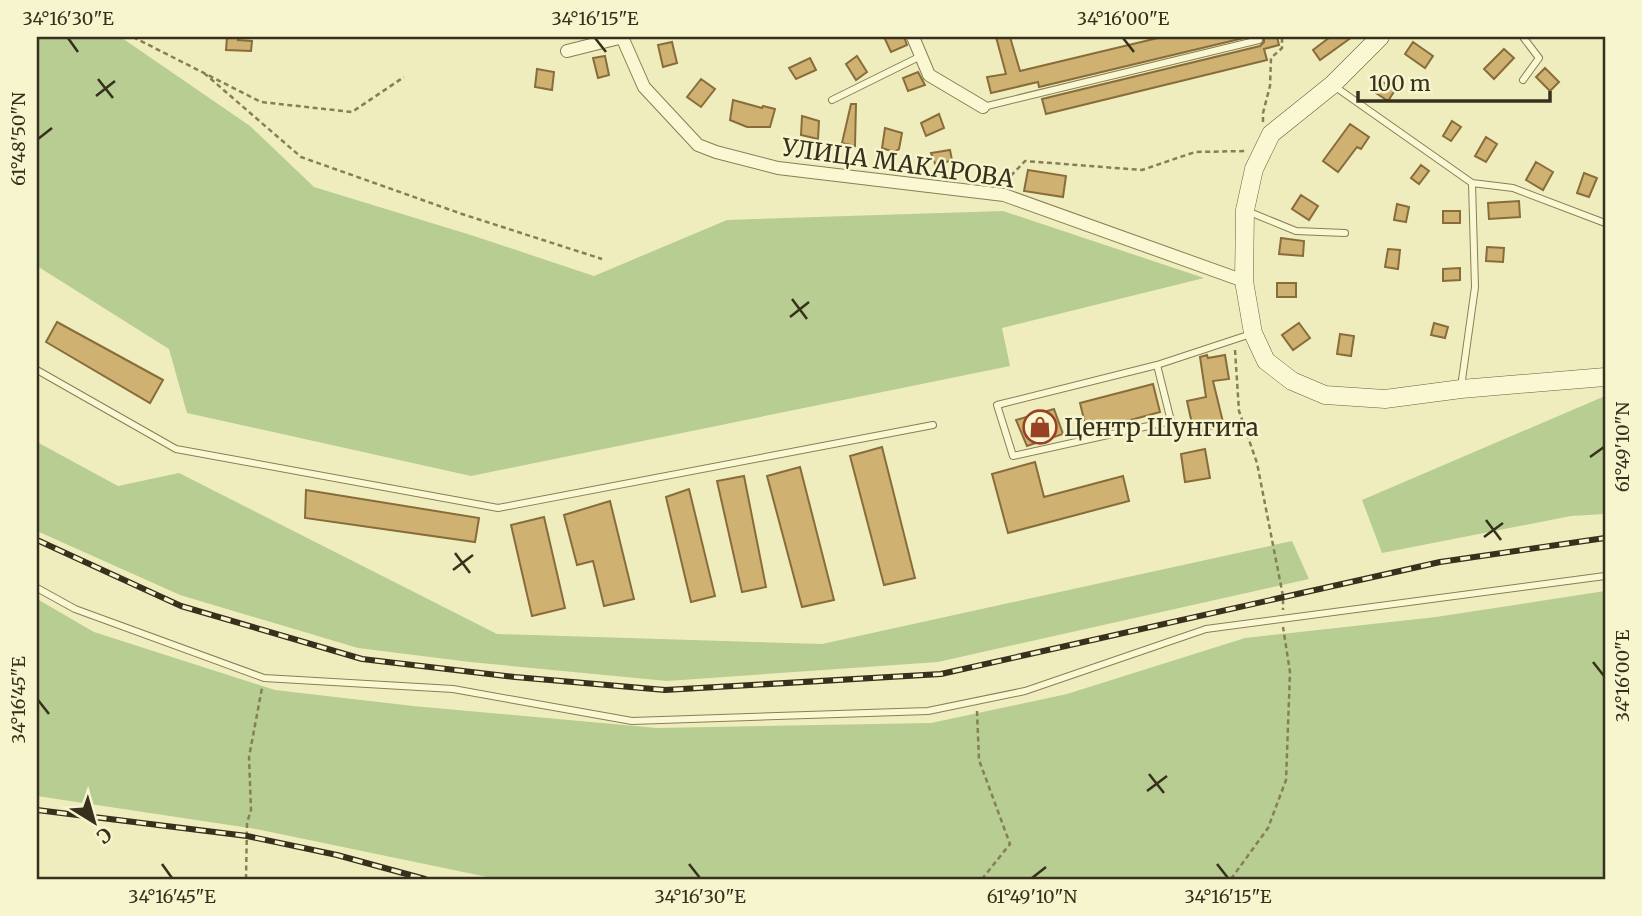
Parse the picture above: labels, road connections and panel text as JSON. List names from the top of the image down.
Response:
{
  "streets": {
    "street": ["УЛИЦА МАКАРОВА"]
  },
  "places": {
    "shop": ["Центр Шунгита"]
  },
  "scale_bar": "100 m",
  "north": "bottom right",
  "coordinates": [
    "34°16'30\"E",
    "34°16'15\"E",
    "34°16'00\"E",
    "61°48'50\"N",
    "61°49'10\"N",
    "34°16'45\"E"
  ]
}
